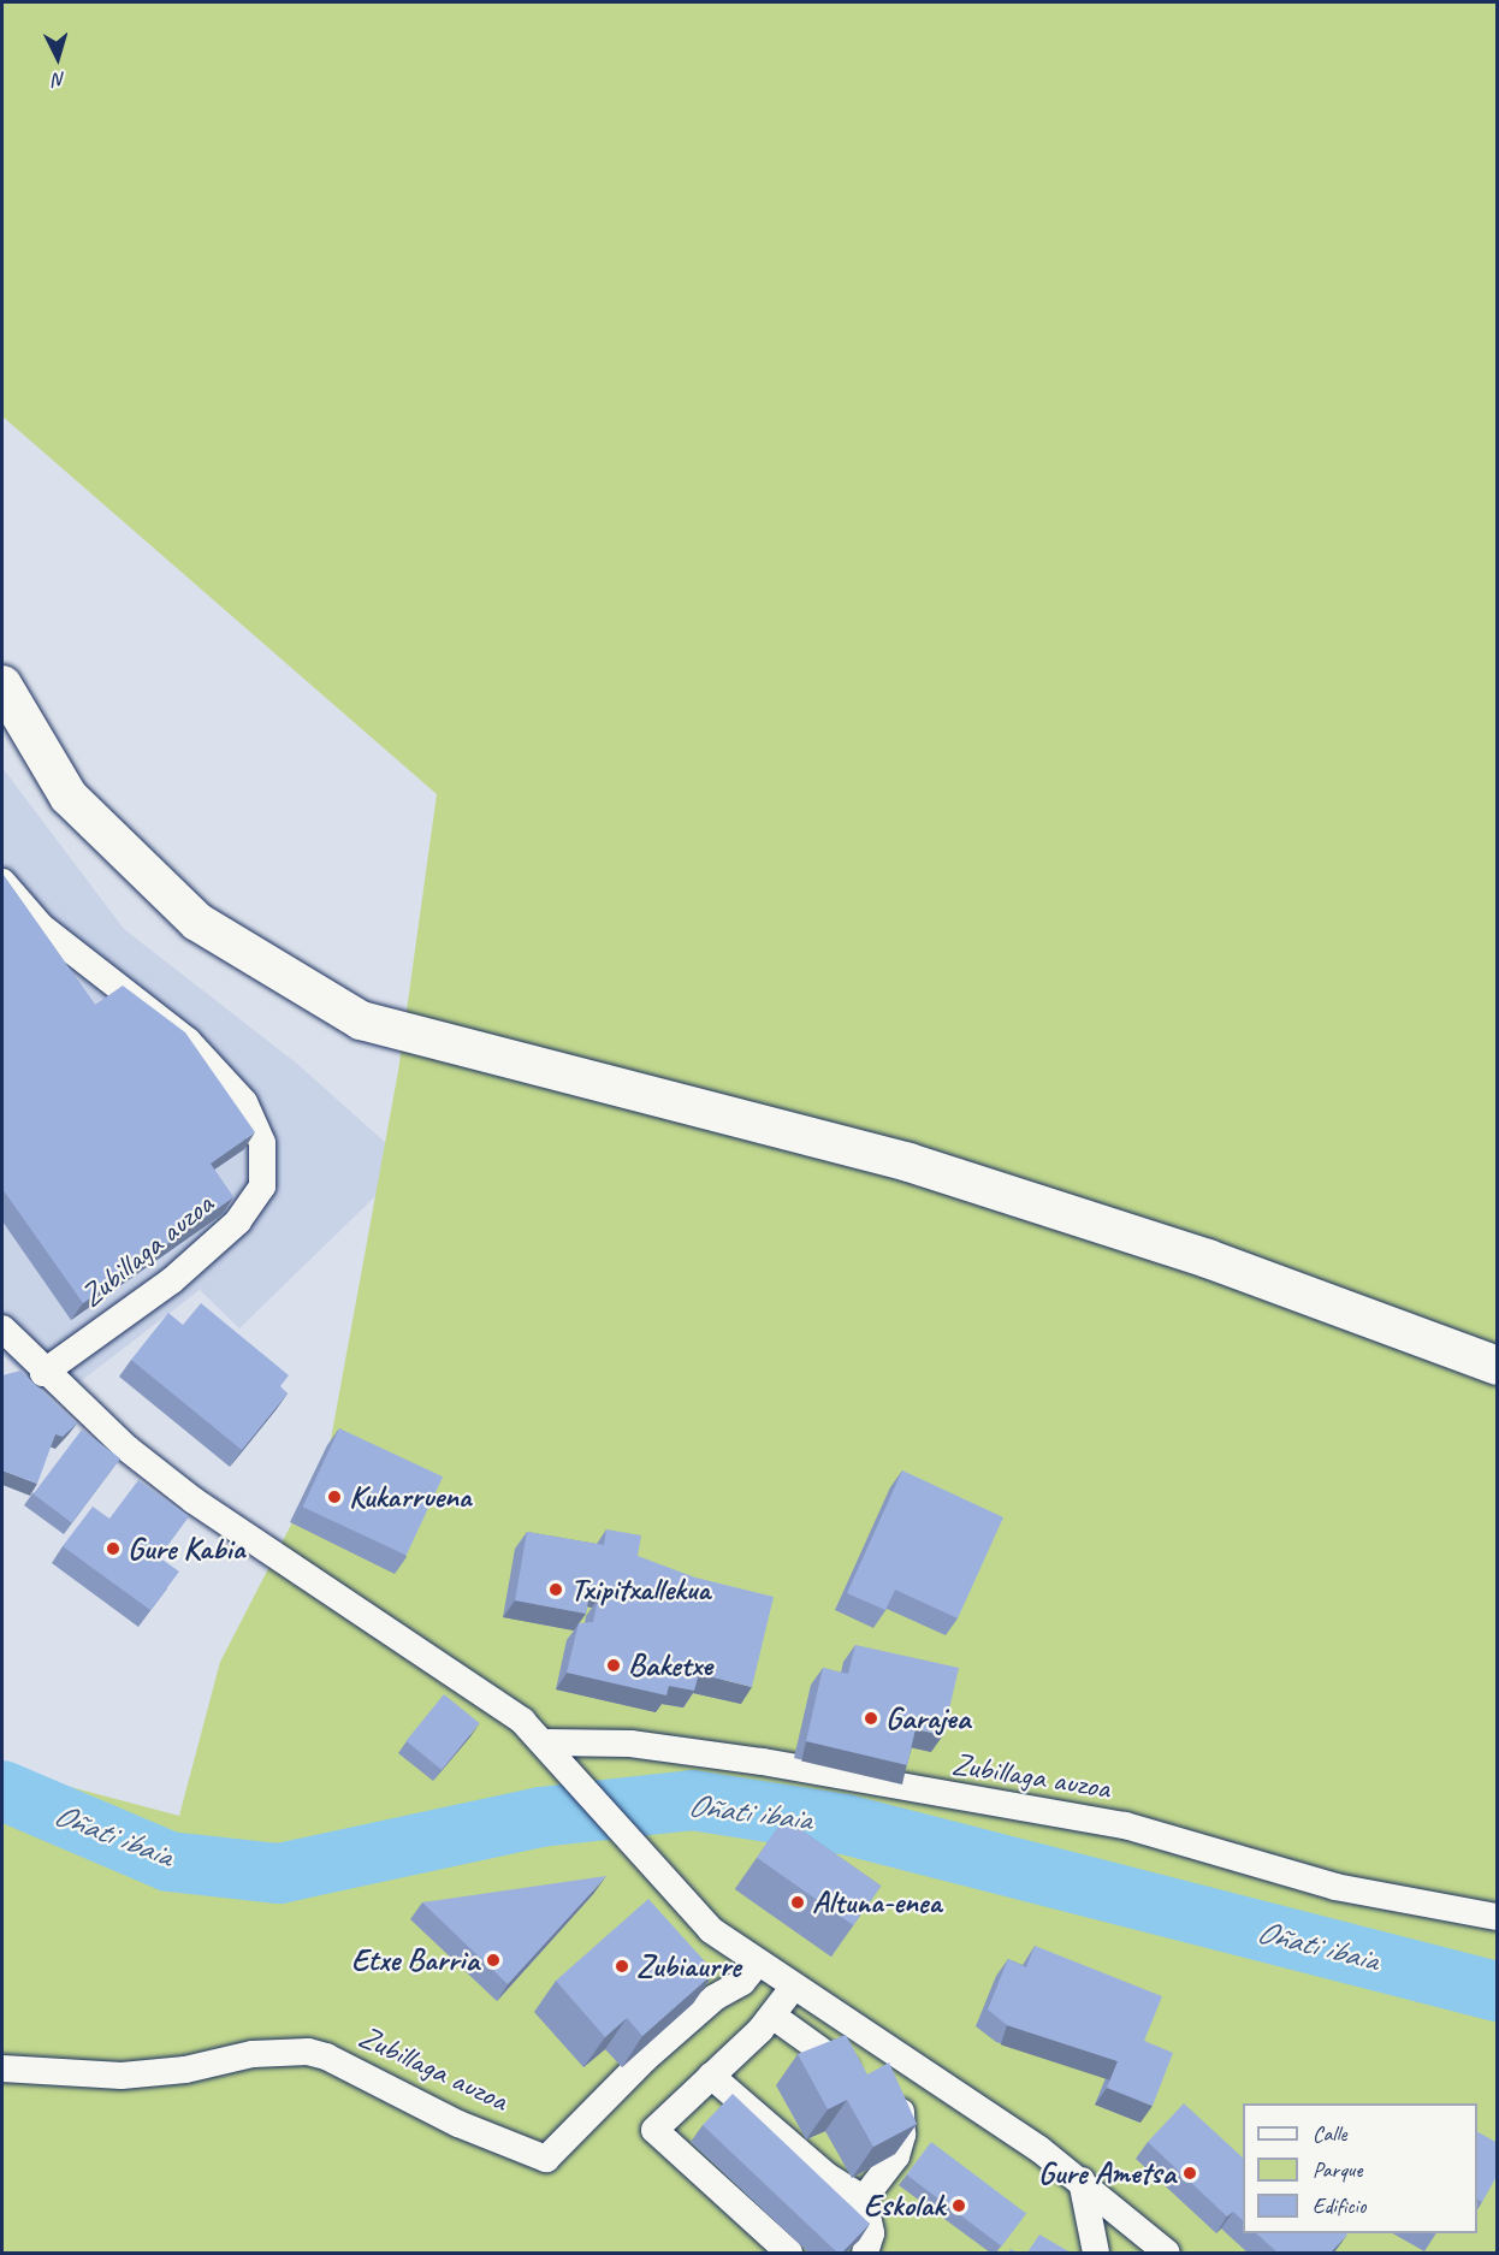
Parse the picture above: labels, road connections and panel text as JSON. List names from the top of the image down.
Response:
{
  "streets": {
    "street": ["Zubillaga auzoa"]
  },
  "water": ["Oñati ibaia"],
  "places": [
    "Kukarruena",
    "Gure Kabia",
    "Txipitxallekua",
    "Baketxe",
    "Garajea",
    "Altuna-enea",
    "Etxe Barria",
    "Zubiaurre",
    "Gure Ametsa",
    "Eskolak"
  ],
  "legend": ["Calle", "Parque", "Edificio"],
  "north": "bottom"
}
